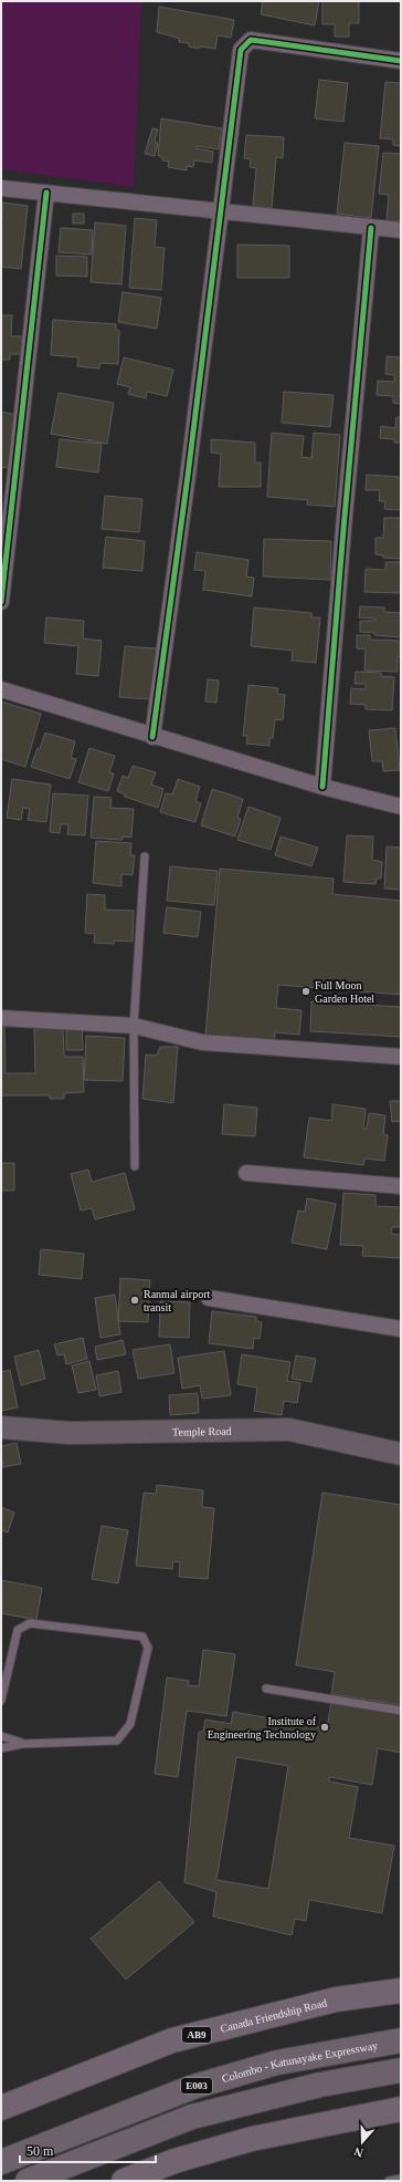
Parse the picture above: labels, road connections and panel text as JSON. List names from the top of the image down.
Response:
{
  "streets": {
    "highway": ["Colombo - Katunayake Expressway", "E003"],
    "main road": ["Canada Friendship Road", "AB9"],
    "street": ["Temple Road"]
  },
  "places": ["Full Moon Garden Hotel", "Ranmal airport transit", "Institute of Engineering Technology"],
  "scale_bar": "50 m",
  "north": "bottom"
}
